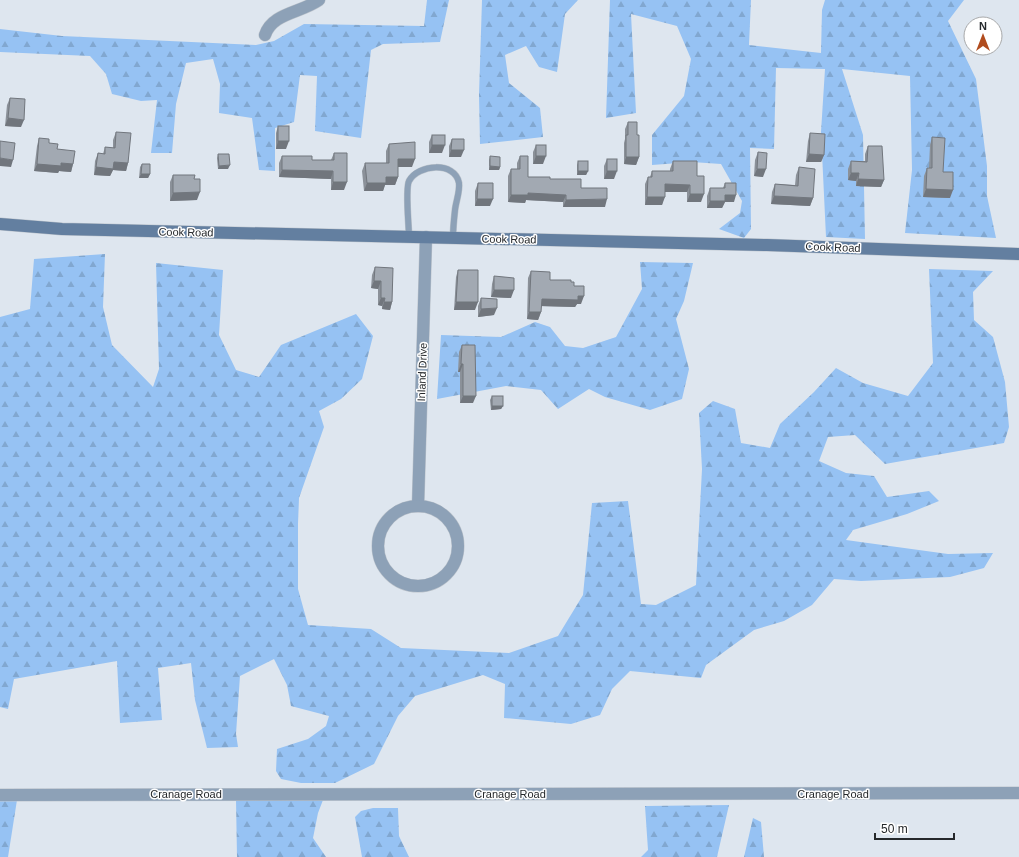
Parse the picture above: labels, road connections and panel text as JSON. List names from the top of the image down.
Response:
{
  "streets": {
    "street": ["Cook Road", "Inland Drive", "Cranage Road"]
  },
  "crossings": [
    ["Cook Road", "Inland Drive"]
  ],
  "scale_bar": "50 m",
  "north": "top"
}
